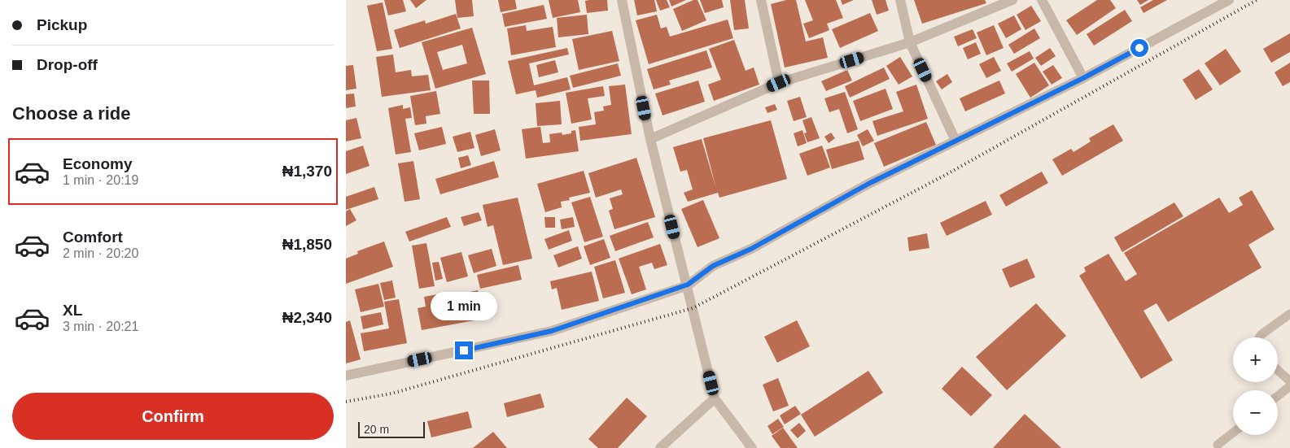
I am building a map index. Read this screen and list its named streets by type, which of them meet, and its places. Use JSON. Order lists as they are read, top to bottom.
{
  "scale_bar": "20 m",
  "page": {
    "banner": ["Pickup", "Drop-off"],
    "heading": "Choose a ride",
    "list": [
      {
        "name": "Economy",
        "note": "1 min · 20:19",
        "value": "₦1,370"
      },
      {
        "name": "Comfort",
        "note": "2 min · 20:20",
        "value": "₦1,850"
      },
      {
        "name": "XL",
        "note": "3 min · 20:21",
        "value": "₦2,340"
      }
    ],
    "bubble": "1 min",
    "map_buttons": ["+", "−"],
    "buttons": "Confirm",
    "scale": "20 m"
  }
}
